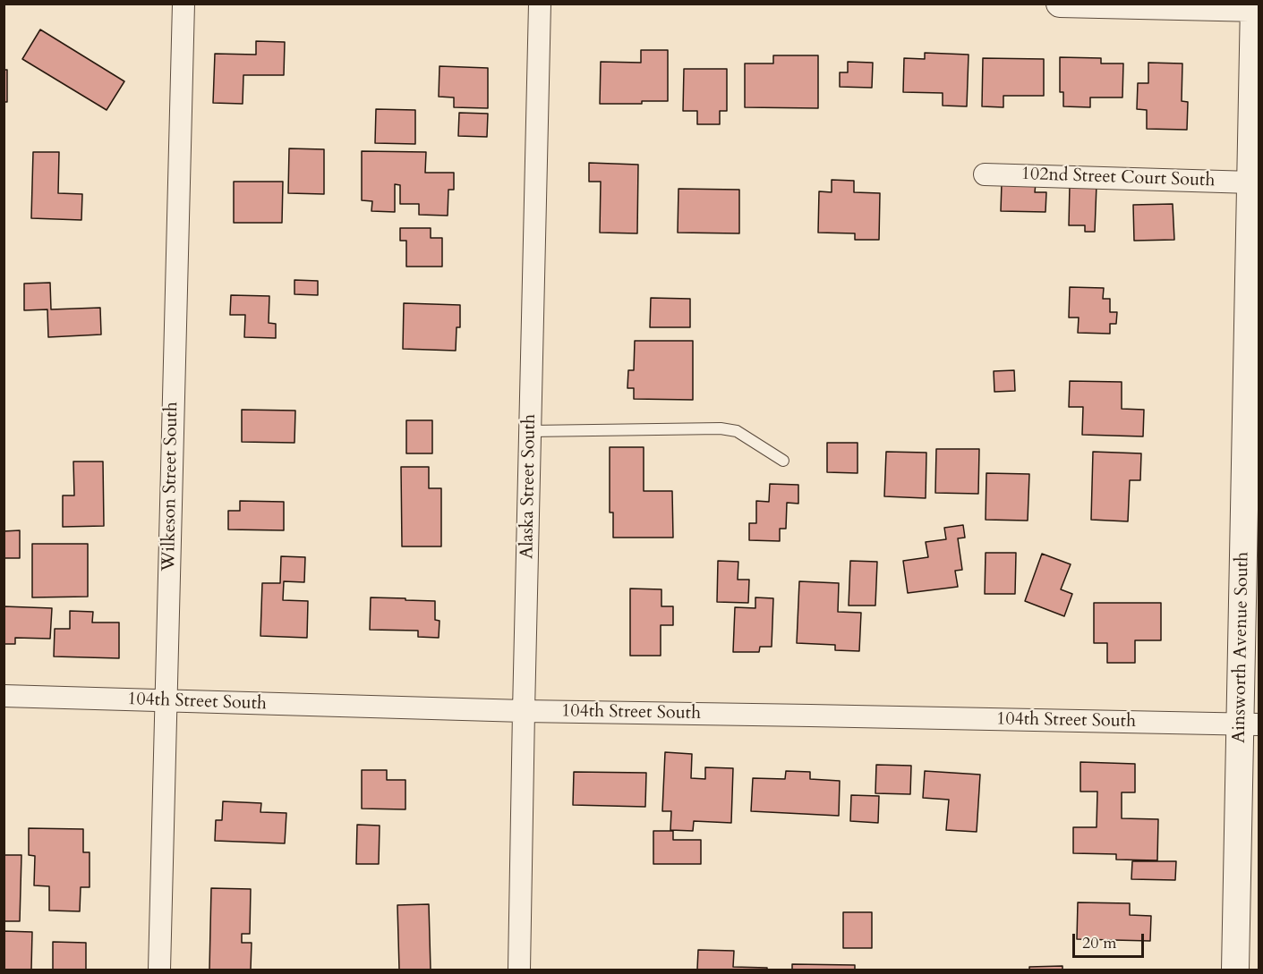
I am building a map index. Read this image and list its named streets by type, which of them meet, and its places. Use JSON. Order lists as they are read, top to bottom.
{
  "streets": {
    "street": [
      "102nd Street Court South",
      "Wilkeson Street South",
      "Alaska Street South",
      "Ainsworth Avenue South",
      "104th Street South"
    ]
  },
  "crossings": [
    ["102nd Street Court South", "Ainsworth Avenue South"],
    ["Wilkeson Street South", "104th Street South"],
    ["Alaska Street South", "104th Street South"],
    ["Ainsworth Avenue South", "104th Street South"]
  ],
  "scale_bar": "20 m"
}
